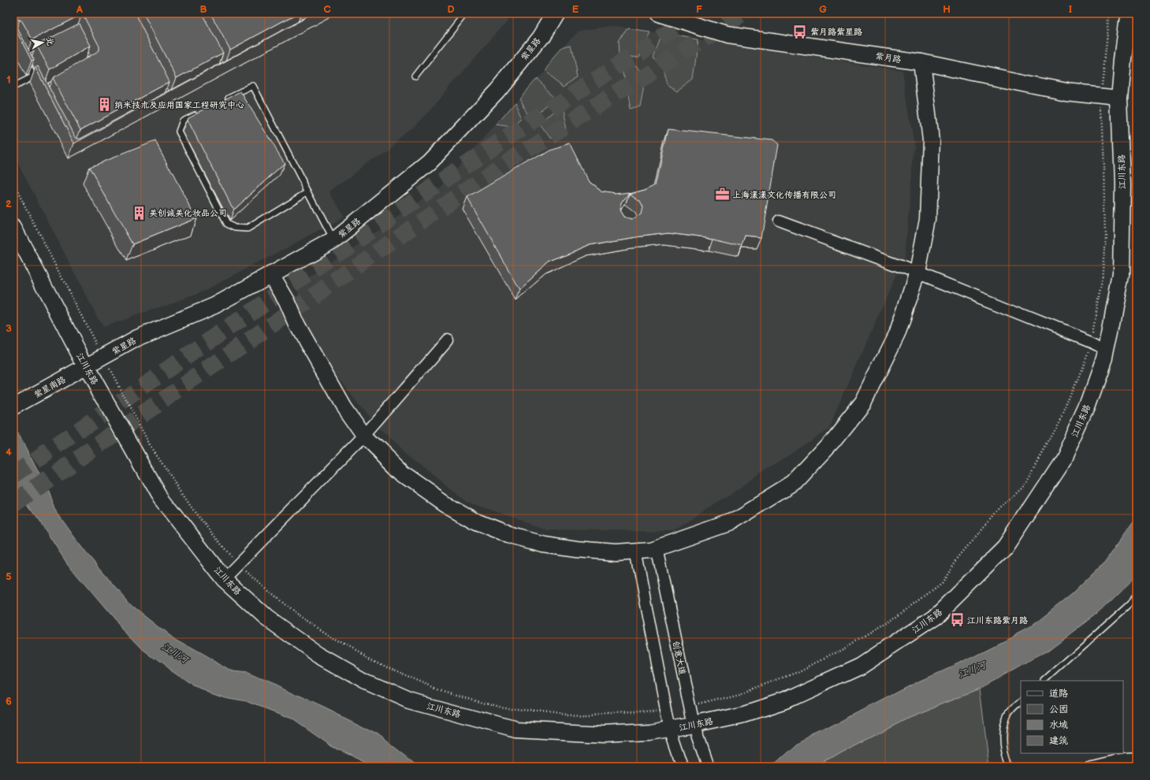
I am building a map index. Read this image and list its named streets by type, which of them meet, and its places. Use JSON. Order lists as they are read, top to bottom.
{
  "streets": {
    "street": [
      "紫星路",
      "紫月路",
      "江川东路",
      "紫星南路",
      "创意大道"
    ]
  },
  "crossings": [
    ["紫星路", "江川东路"],
    ["紫星路", "紫星南路"],
    ["紫月路", "江川东路"],
    ["江川东路", "紫星南路"],
    ["江川东路", "创意大道"]
  ],
  "water": ["江川河"],
  "places": {
    "bus stop": ["紫月路紫星路", "江川东路紫月路"],
    "building": ["纳米技术及应用国家工程研究中心", "美创诚美化妆品公司"],
    "office": ["上海漾漾文化传播有限公司"]
  },
  "legend": [
    "道路",
    "公园",
    "水域",
    "建筑"
  ],
  "north": "right",
  "grid": {
    "columns": [
      "A",
      "B",
      "C",
      "D",
      "E",
      "F",
      "G",
      "H",
      "I"
    ],
    "rows": [
      "1",
      "2",
      "3",
      "4",
      "5",
      "6"
    ]
  }
}
